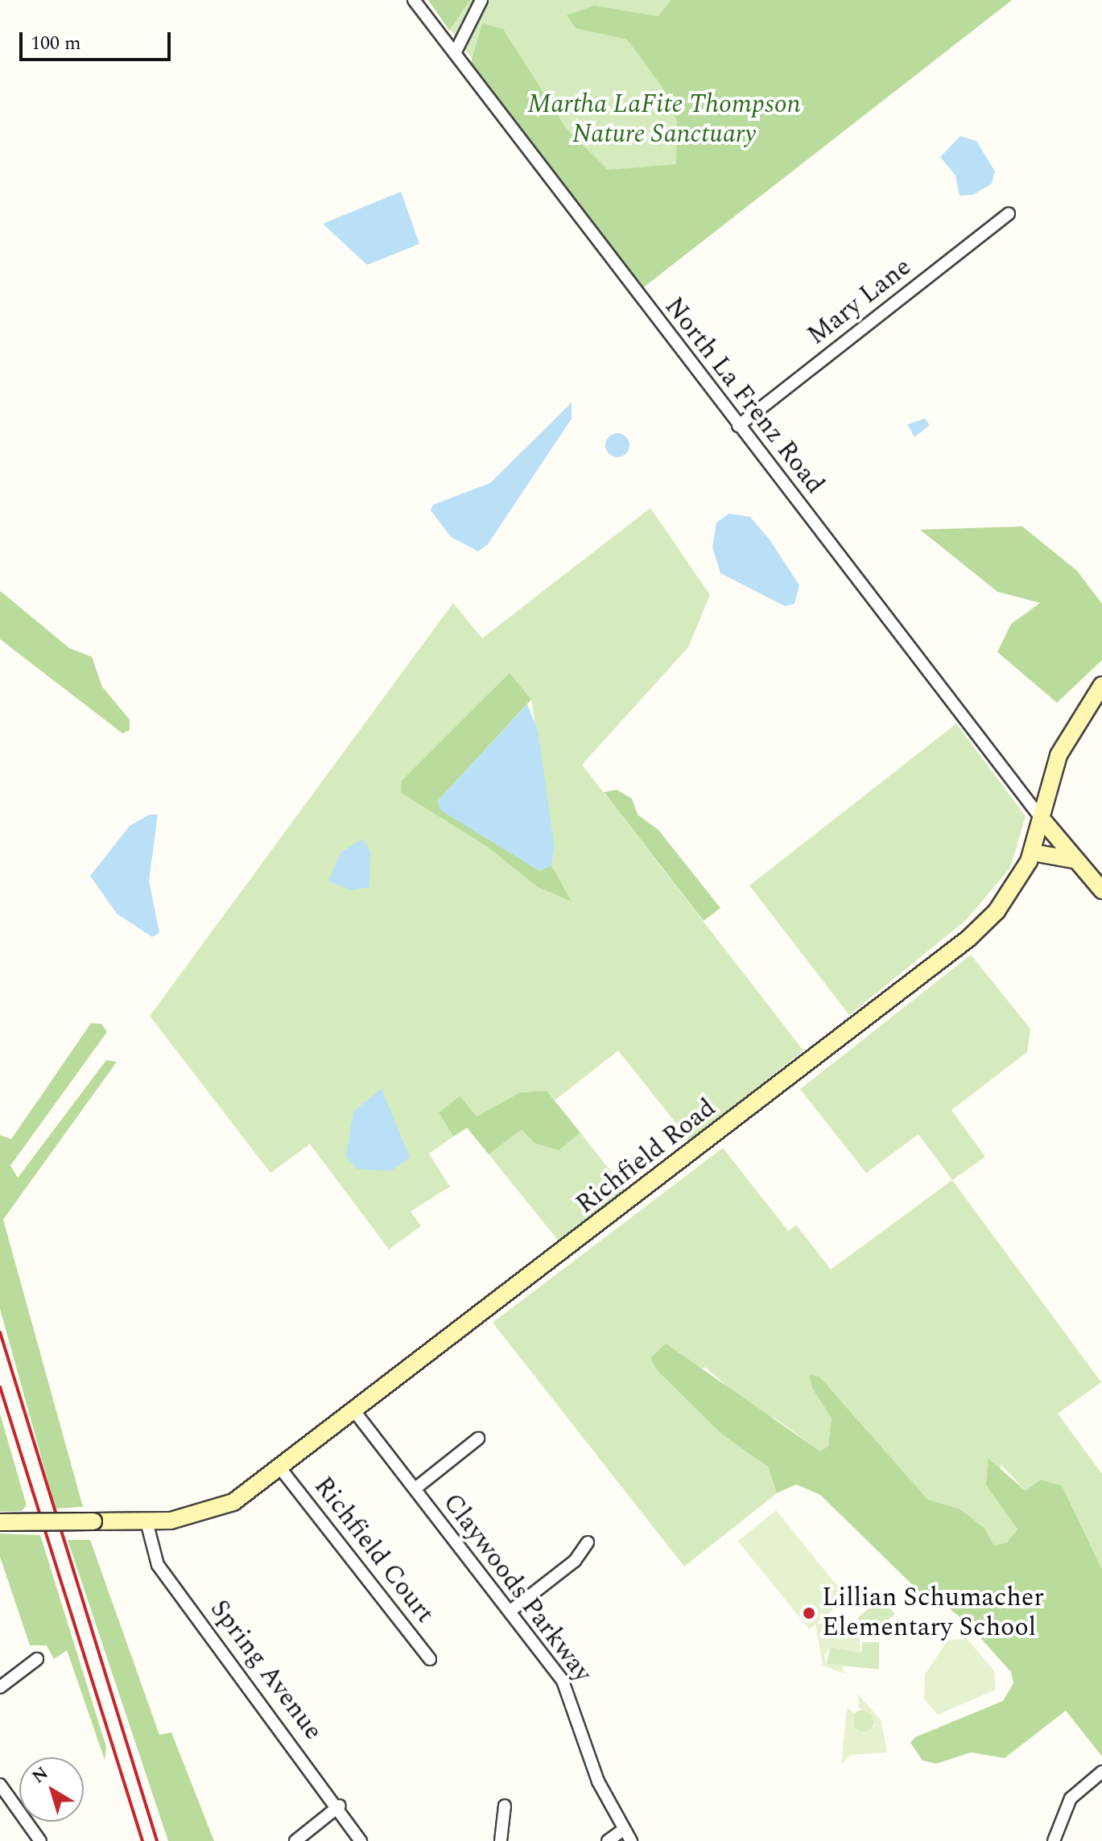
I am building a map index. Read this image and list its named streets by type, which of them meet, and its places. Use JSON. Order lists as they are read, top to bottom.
{
  "streets": {
    "street": [
      "Mary Lane",
      "North La Frenz Road",
      "Richfield Road",
      "Richfield Court",
      "Claywoods Parkway",
      "Spring Avenue"
    ]
  },
  "crossings": [
    ["Mary Lane", "North La Frenz Road"],
    ["North La Frenz Road", "Richfield Road"],
    ["Richfield Road", "Richfield Court"],
    ["Richfield Road", "Claywoods Parkway"],
    ["Richfield Road", "Spring Avenue"]
  ],
  "parks": ["Martha LaFite Thompson Nature Sanctuary"],
  "places": ["Lillian Schumacher Elementary School"],
  "scale_bar": "100 m",
  "north": "top left"
}
